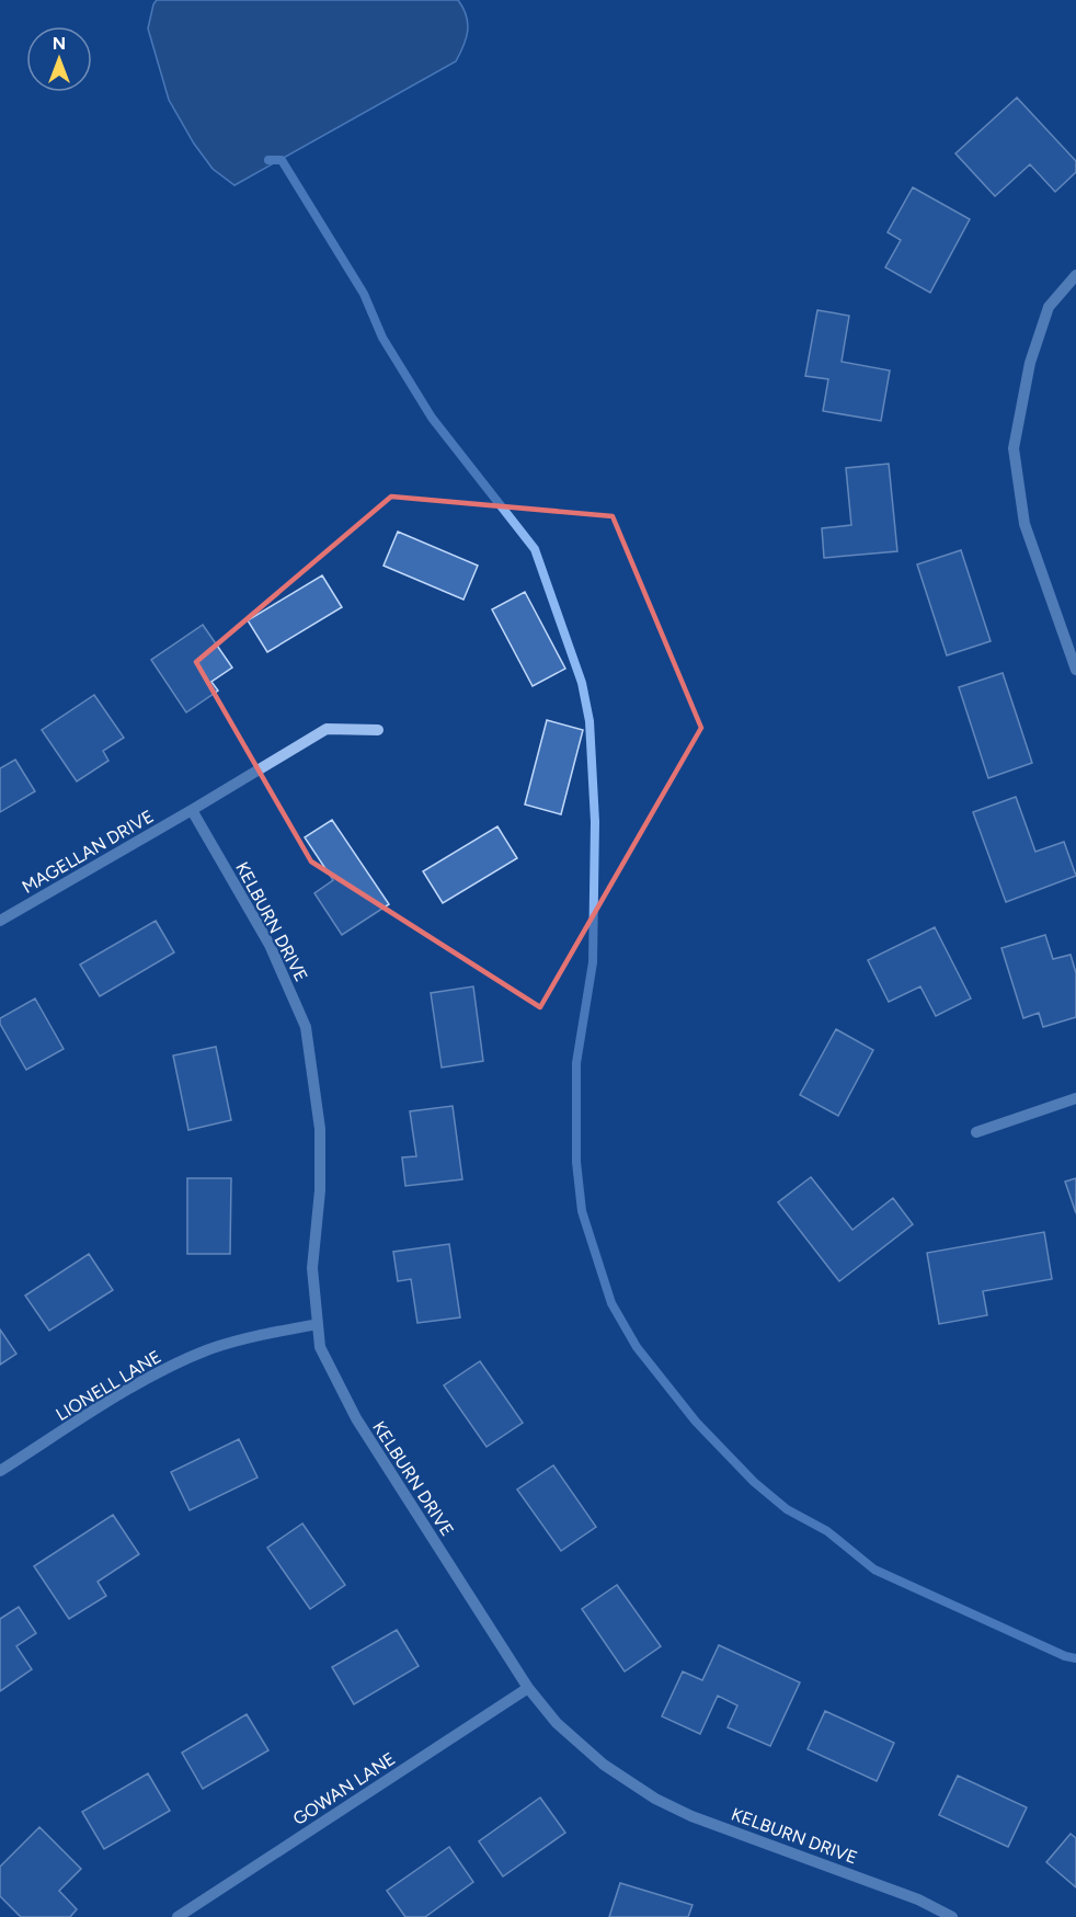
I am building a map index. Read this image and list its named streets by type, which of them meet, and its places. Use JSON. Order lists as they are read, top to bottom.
{
  "streets": {
    "street": [
      "MAGELLAN DRIVE",
      "KELBURN DRIVE",
      "LIONELL LANE",
      "GOWAN LANE"
    ]
  },
  "crossings": [
    ["MAGELLAN DRIVE", "KELBURN DRIVE"],
    ["KELBURN DRIVE", "LIONELL LANE"],
    ["KELBURN DRIVE", "GOWAN LANE"]
  ],
  "north": "top"
}
